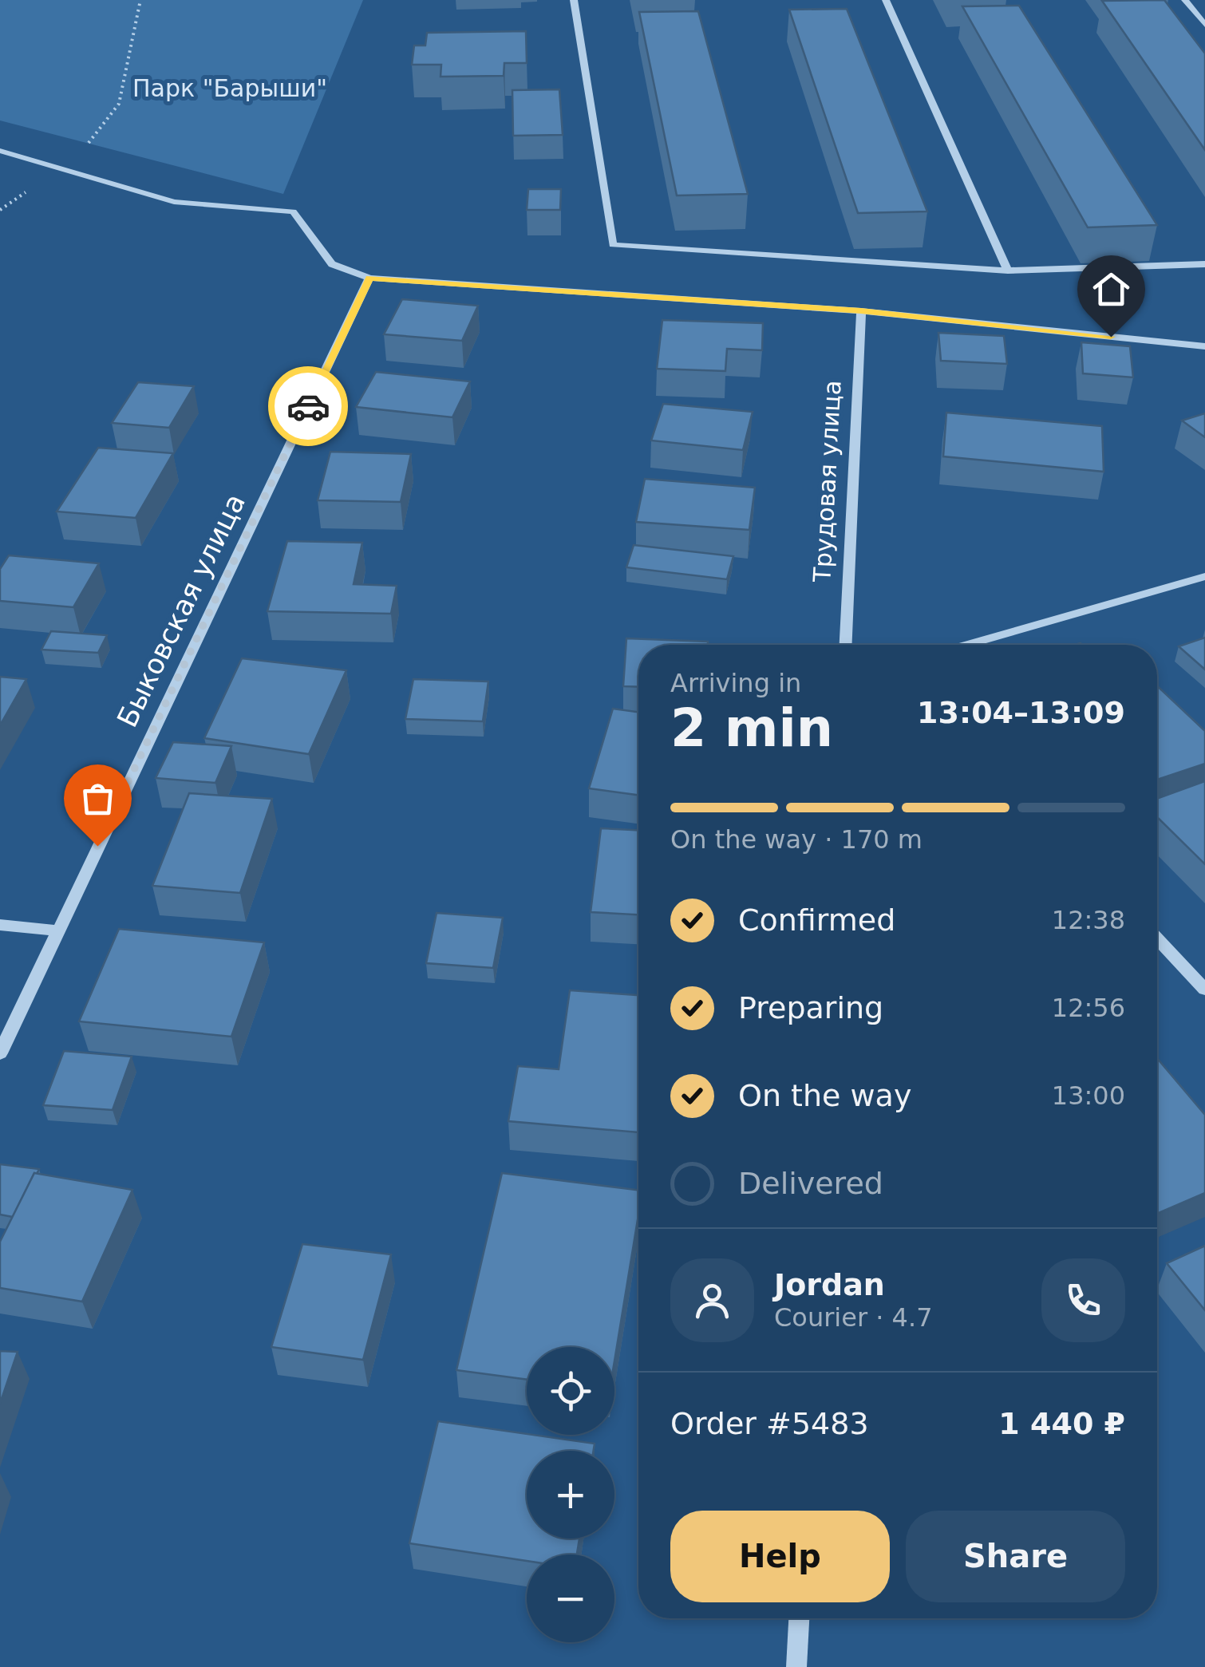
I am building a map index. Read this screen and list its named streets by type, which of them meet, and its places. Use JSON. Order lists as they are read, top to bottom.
{
  "streets": {
    "street": ["Трудовая улица", "Быковская улица"]
  },
  "parks": ["Парк \"Барыши\""],
  "page": {
    "heading": ["2 min", "Arriving in", "13:04–13:09"],
    "panel": [
      "Jordan",
      "Courier · 4.7",
      "Order #5483",
      "1 440 ₽"
    ],
    "bar": "On the way · 170 m",
    "list": [
      ["Confirmed", "12:38"],
      ["Preparing", "12:56"],
      ["On the way", "13:00"],
      "Delivered"
    ],
    "map_buttons": ["+", "−"],
    "buttons": ["Help", "Share"]
  }
}
